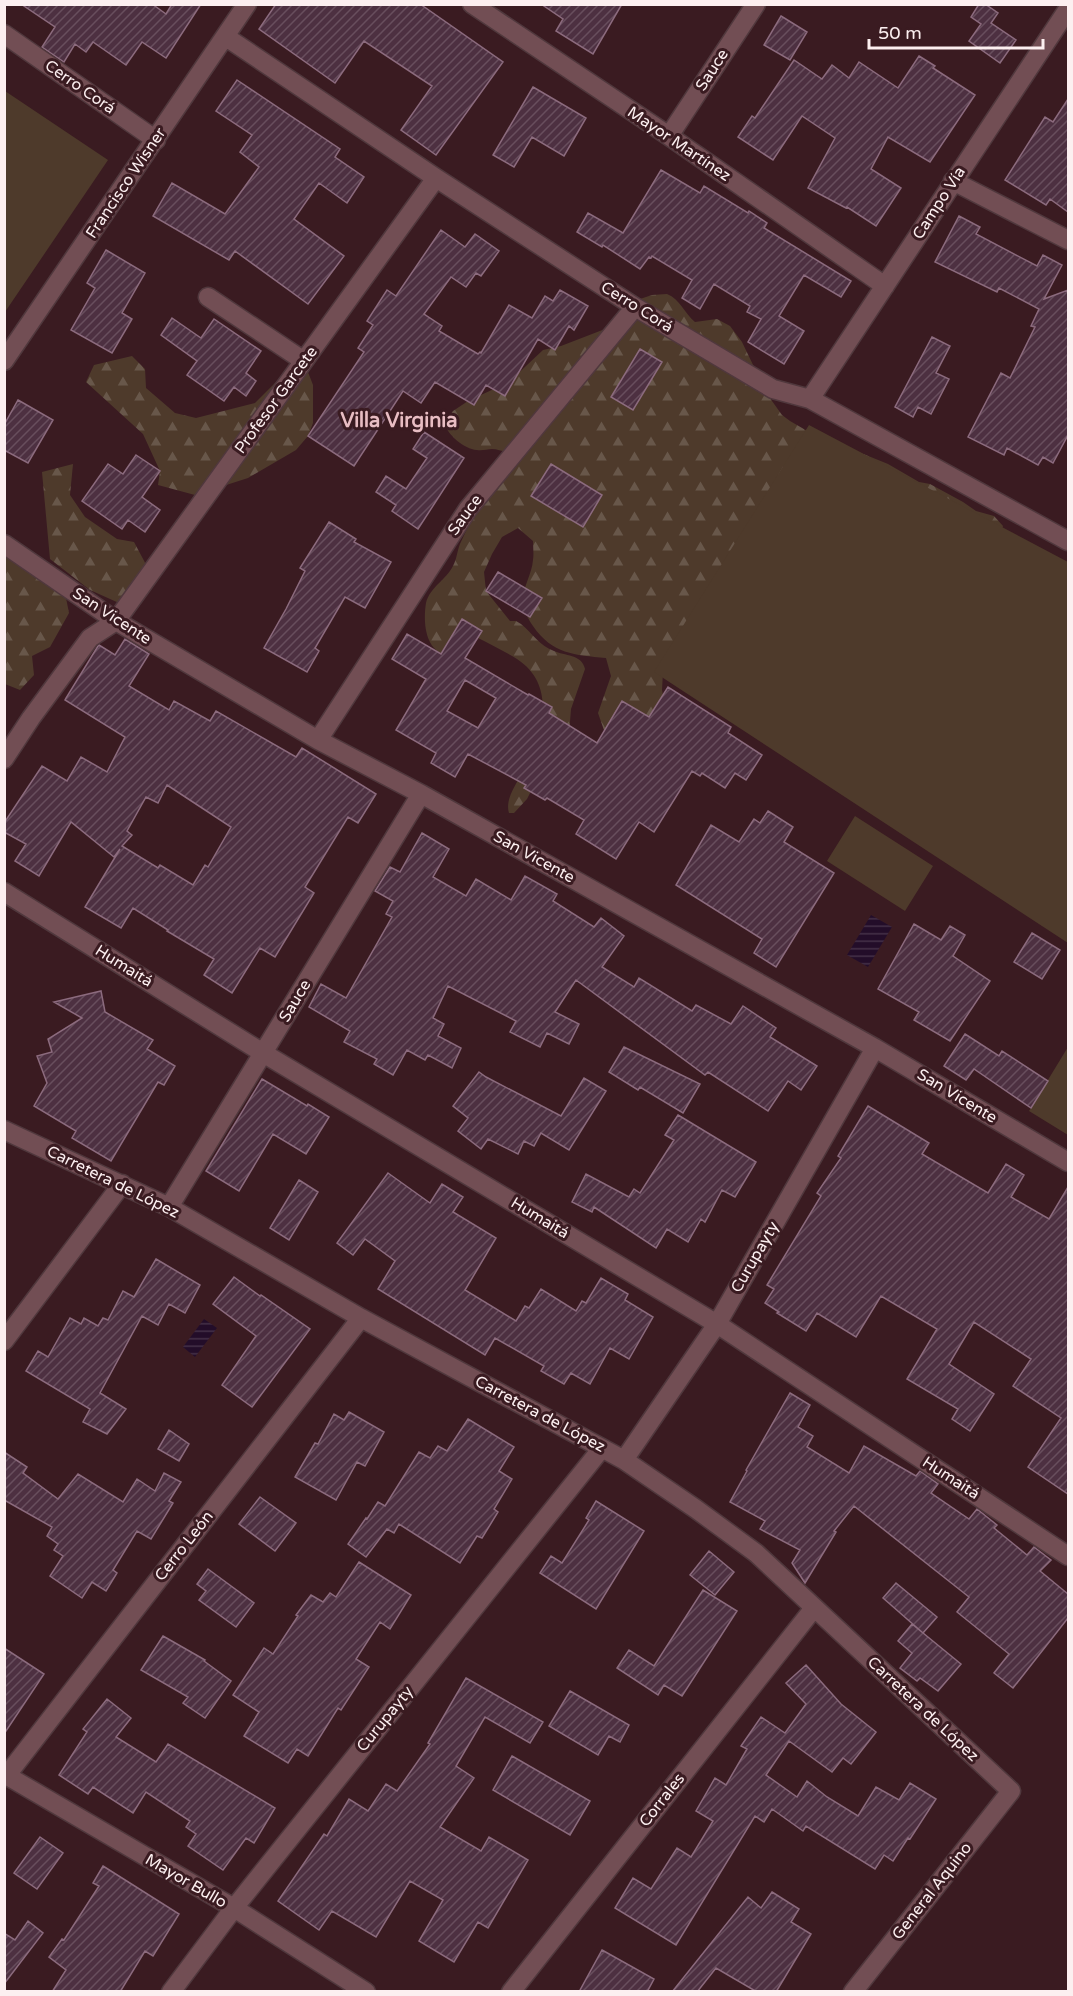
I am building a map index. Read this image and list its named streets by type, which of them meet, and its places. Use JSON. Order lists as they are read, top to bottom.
{
  "streets": {
    "street": [
      "Sauce",
      "Cerro Corá",
      "Mayor Martínez",
      "Francisco Wisner",
      "Campo Vía",
      "Profesor Garcete",
      "San Vicente",
      "Humaitá",
      "Carretera de López",
      "Curupayty",
      "Cerro León",
      "Corrales",
      "Mayor Bullo",
      "General Aquino"
    ]
  },
  "crossings": [
    ["Sauce", "Cerro Corá"],
    ["Sauce", "Mayor Martínez"],
    ["Sauce", "San Vicente"],
    ["Sauce", "Humaitá"],
    ["Sauce", "Carretera de López"],
    ["Cerro Corá", "Francisco Wisner"],
    ["Cerro Corá", "Campo Vía"],
    ["Cerro Corá", "Profesor Garcete"],
    ["Mayor Martínez", "Campo Vía"],
    ["Profesor Garcete", "San Vicente"],
    ["San Vicente", "Curupayty"],
    ["Humaitá", "Curupayty"],
    ["Carretera de López", "Curupayty"],
    ["Carretera de López", "Cerro León"],
    ["Carretera de López", "Corrales"],
    ["Carretera de López", "General Aquino"],
    ["Curupayty", "Mayor Bullo"],
    ["Cerro León", "Mayor Bullo"]
  ],
  "districts": ["Villa Virginia"],
  "scale_bar": "50 m"
}
